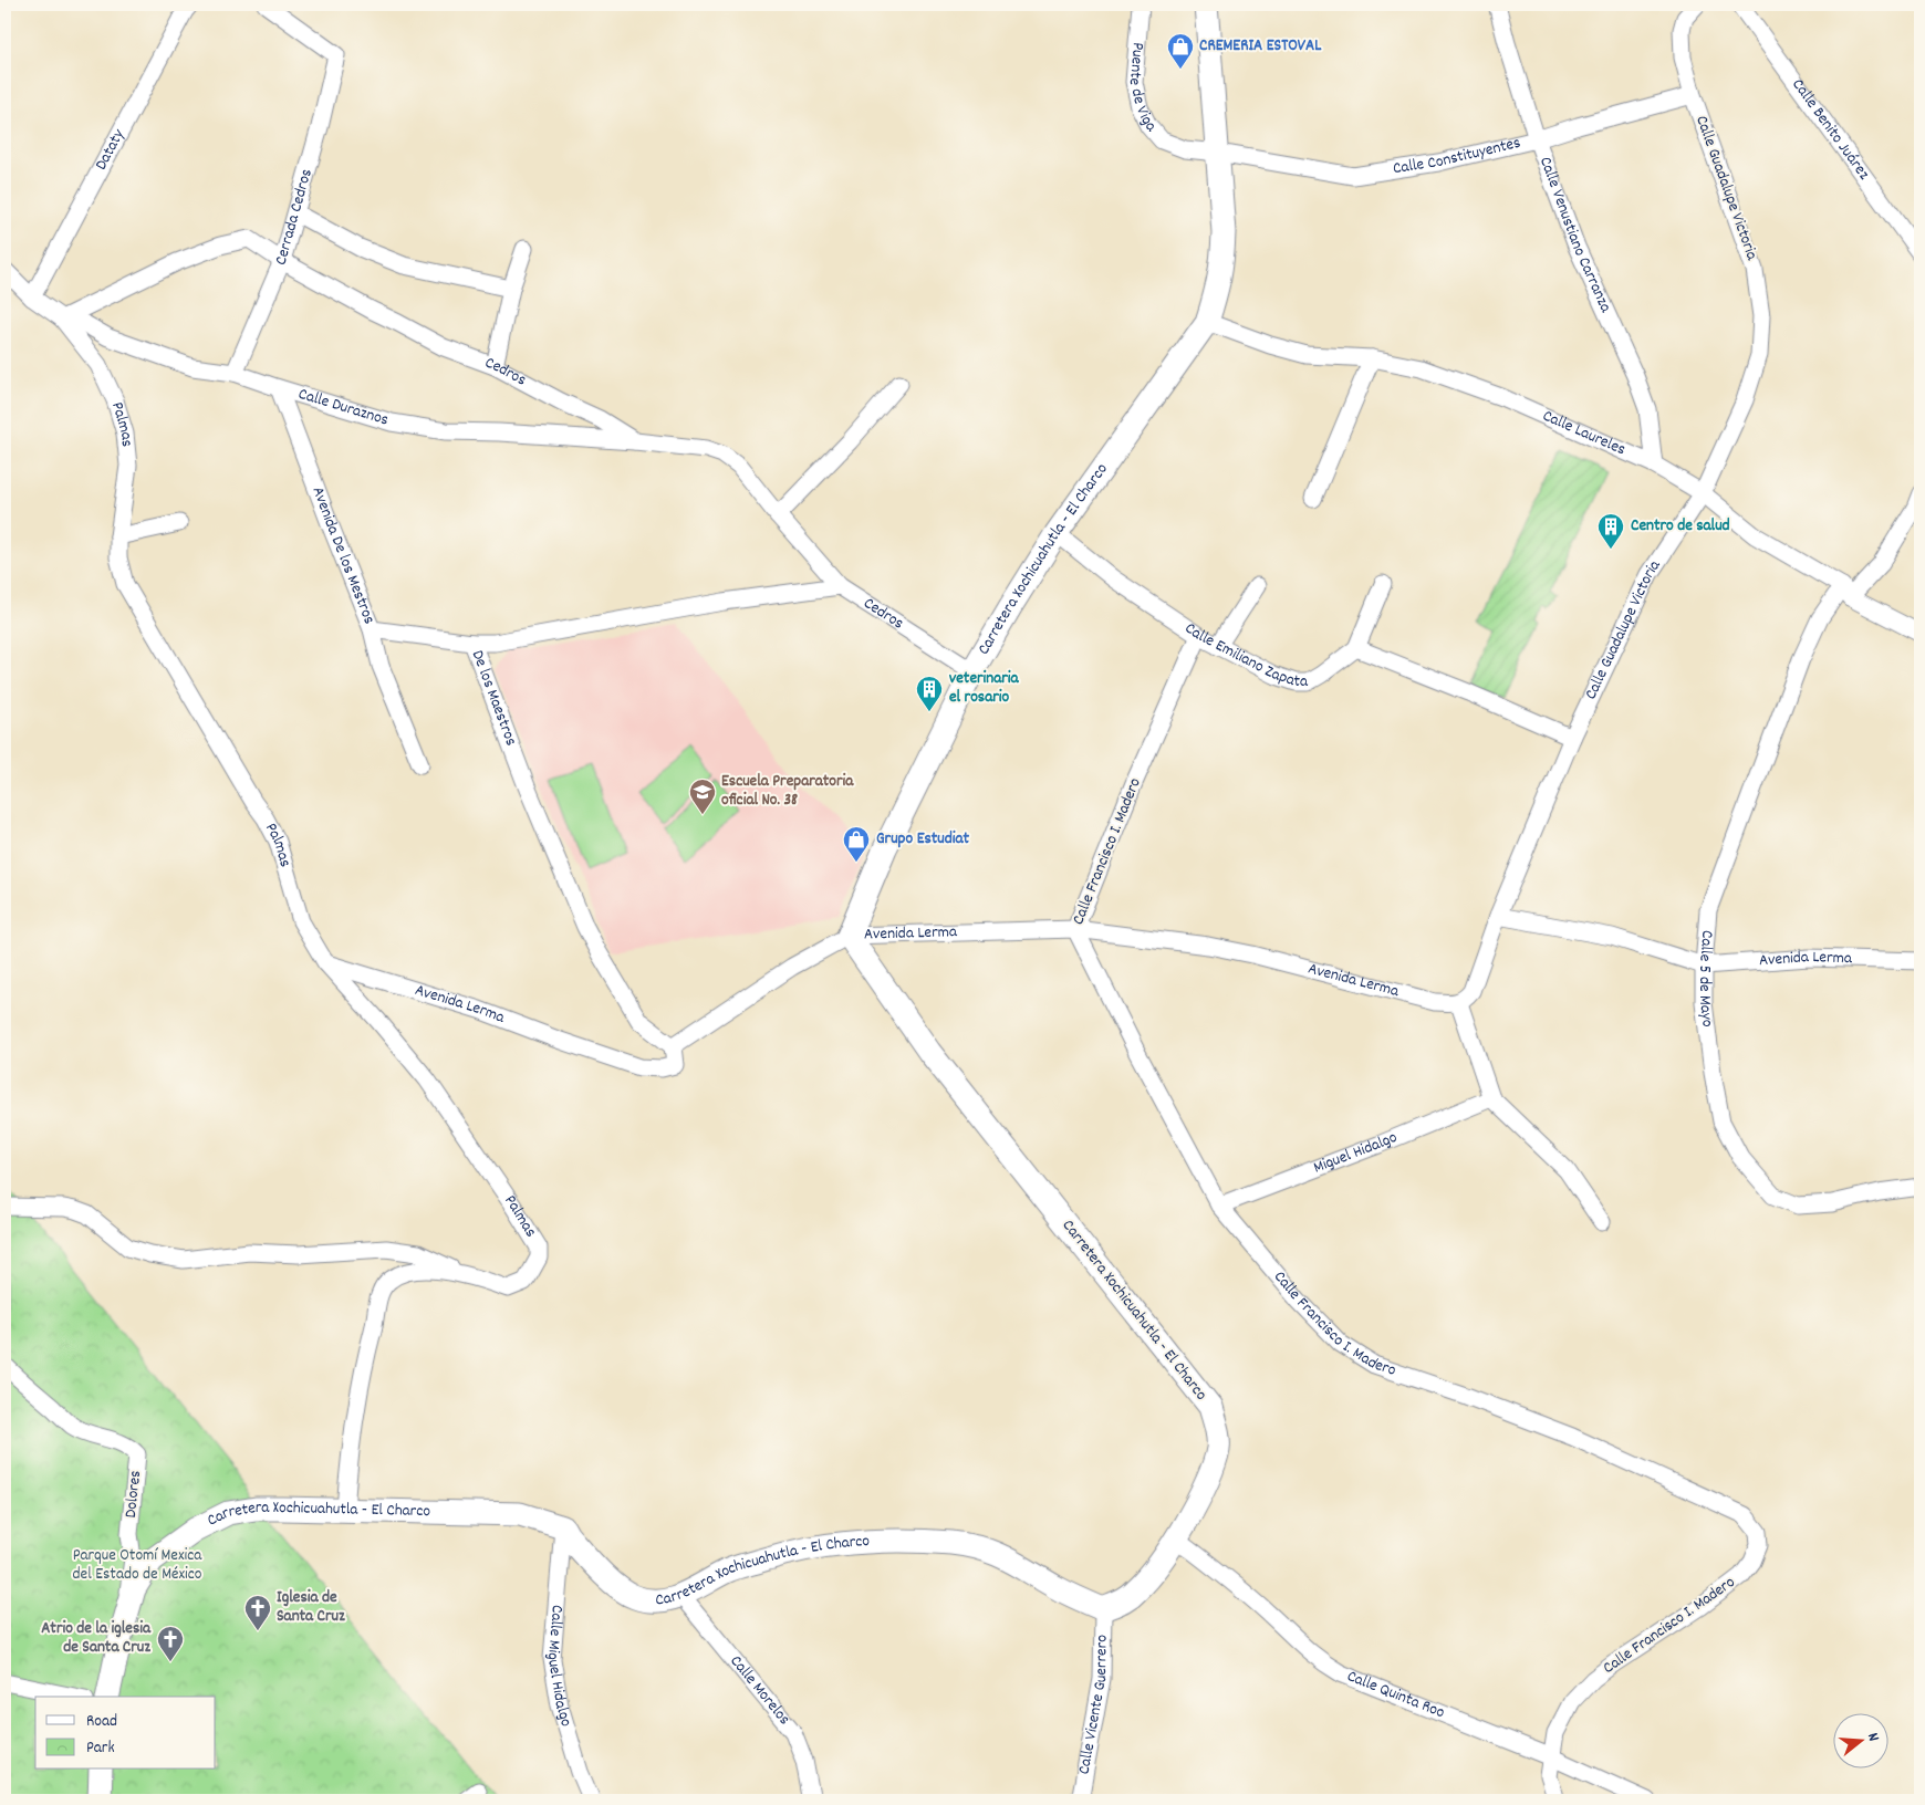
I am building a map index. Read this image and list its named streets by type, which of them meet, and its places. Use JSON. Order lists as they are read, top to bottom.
{
  "streets": {
    "main road": ["Carretera Xochicuahutla - El Charco"],
    "street": [
      "Puente de Viga",
      "Calle Benito Juárez",
      "Dataty",
      "Calle Constituyentes",
      "Calle Guadalupe Victoria",
      "Cerrada Cedros",
      "Calle Venustiano Carranza",
      "Cedros",
      "Calle Duraznos",
      "Palmas",
      "Calle Laureles",
      "Avenida De los Mestros",
      "Calle Emiliano Zapata",
      "De los Maestros",
      "Calle Francisco I. Madero",
      "Avenida Lerma",
      "Calle 5 de Mayo",
      "Miguel Hidalgo",
      "Dolores",
      "Calle Miguel Hidalgo",
      "Calle Morelos",
      "Calle Quinta Roo",
      "Calle Vicente Guerrero"
    ]
  },
  "crossings": [
    ["Puente de Viga", "Calle Constituyentes"],
    ["Puente de Viga", "Carretera Xochicuahutla - El Charco"],
    ["Calle Constituyentes", "Calle Guadalupe Victoria"],
    ["Calle Constituyentes", "Calle Venustiano Carranza"],
    ["Calle Constituyentes", "Carretera Xochicuahutla - El Charco"],
    ["Calle Guadalupe Victoria", "Calle Laureles"],
    ["Calle Guadalupe Victoria", "Avenida Lerma"],
    ["Cerrada Cedros", "Cedros"],
    ["Cerrada Cedros", "Calle Duraznos"],
    ["Calle Venustiano Carranza", "Calle Laureles"],
    ["Cedros", "Calle Duraznos"],
    ["Cedros", "Palmas"],
    ["Cedros", "Carretera Xochicuahutla - El Charco"],
    ["Cedros", "De los Maestros"],
    ["Calle Duraznos", "Palmas"],
    ["Calle Duraznos", "Avenida De los Mestros"],
    ["Palmas", "Carretera Xochicuahutla - El Charco"],
    ["Palmas", "Avenida Lerma"],
    ["Calle Laureles", "Carretera Xochicuahutla - El Charco"],
    ["Calle Laureles", "Calle 5 de Mayo"],
    ["Avenida De los Mestros", "De los Maestros"],
    ["Carretera Xochicuahutla - El Charco", "Calle Emiliano Zapata"],
    ["Carretera Xochicuahutla - El Charco", "Avenida Lerma"],
    ["Carretera Xochicuahutla - El Charco", "Dolores"],
    ["Carretera Xochicuahutla - El Charco", "Calle Miguel Hidalgo"],
    ["Carretera Xochicuahutla - El Charco", "Calle Morelos"],
    ["Carretera Xochicuahutla - El Charco", "Calle Quinta Roo"],
    ["Carretera Xochicuahutla - El Charco", "Calle Vicente Guerrero"],
    ["Calle Emiliano Zapata", "Calle Francisco I. Madero"],
    ["De los Maestros", "Avenida Lerma"],
    ["Calle Francisco I. Madero", "Avenida Lerma"],
    ["Calle Francisco I. Madero", "Miguel Hidalgo"],
    ["Calle Francisco I. Madero", "Calle Quinta Roo"],
    ["Avenida Lerma", "Calle 5 de Mayo"]
  ],
  "parks": ["Parque Otomí Mexica del Estado de México"],
  "places": {
    "shop": ["CREMERIA ESTOVAL", "Grupo Estudiat"],
    "building": ["Centro de salud", "veterinaria el rosario"],
    "school or university": ["Escuela Preparatoria oficial No. 38"],
    "church": ["Iglesia de Santa Cruz", "Atrio de la iglesia de Santa Cruz"]
  },
  "legend": ["Road", "Park"],
  "north": "right"
}
